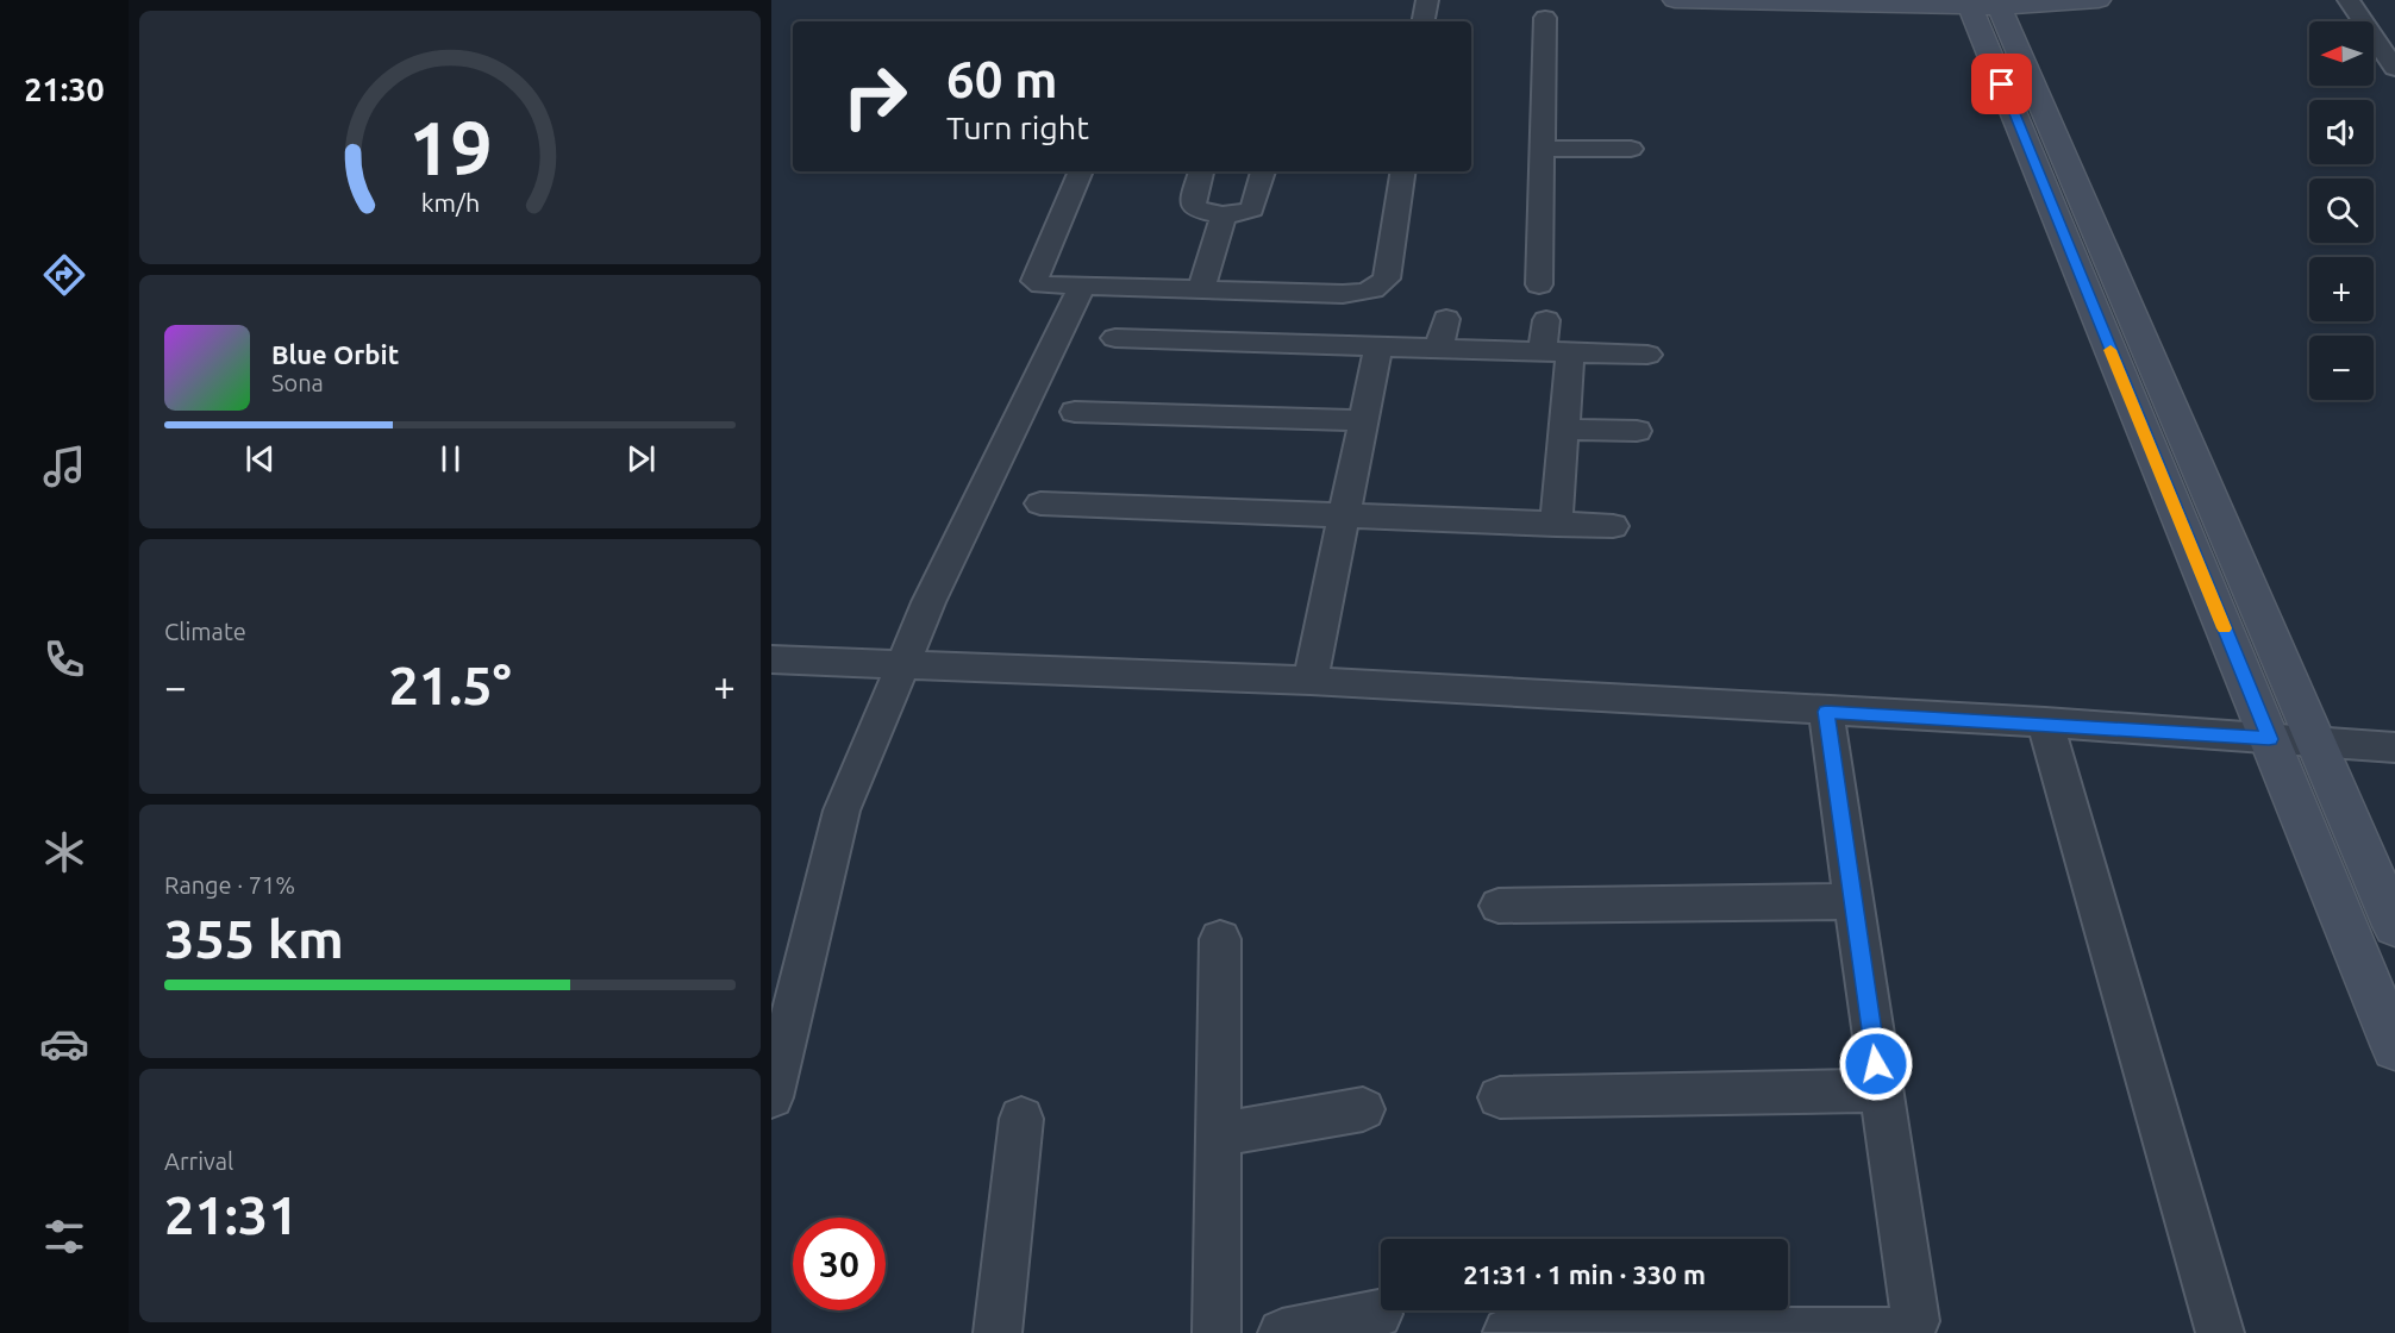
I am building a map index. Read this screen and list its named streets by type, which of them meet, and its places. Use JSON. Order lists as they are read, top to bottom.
{
  "north": "left",
  "page": {
    "tabs": "21:30",
    "map_buttons": ["+", "−"],
    "turn": ["60 m", "Turn right"],
    "song": ["Blue Orbit", "Sona"],
    "tile": [
      "Climate",
      ["Range · 71%", "355 km"],
      ["Arrival", "21:31"]
    ],
    "heat": ["−", "21.5°", "+"],
    "limit": "30",
    "trip": "21:31 · 1 min · 330 m",
    "gauge": ["19", "km/h"]
  }
}
